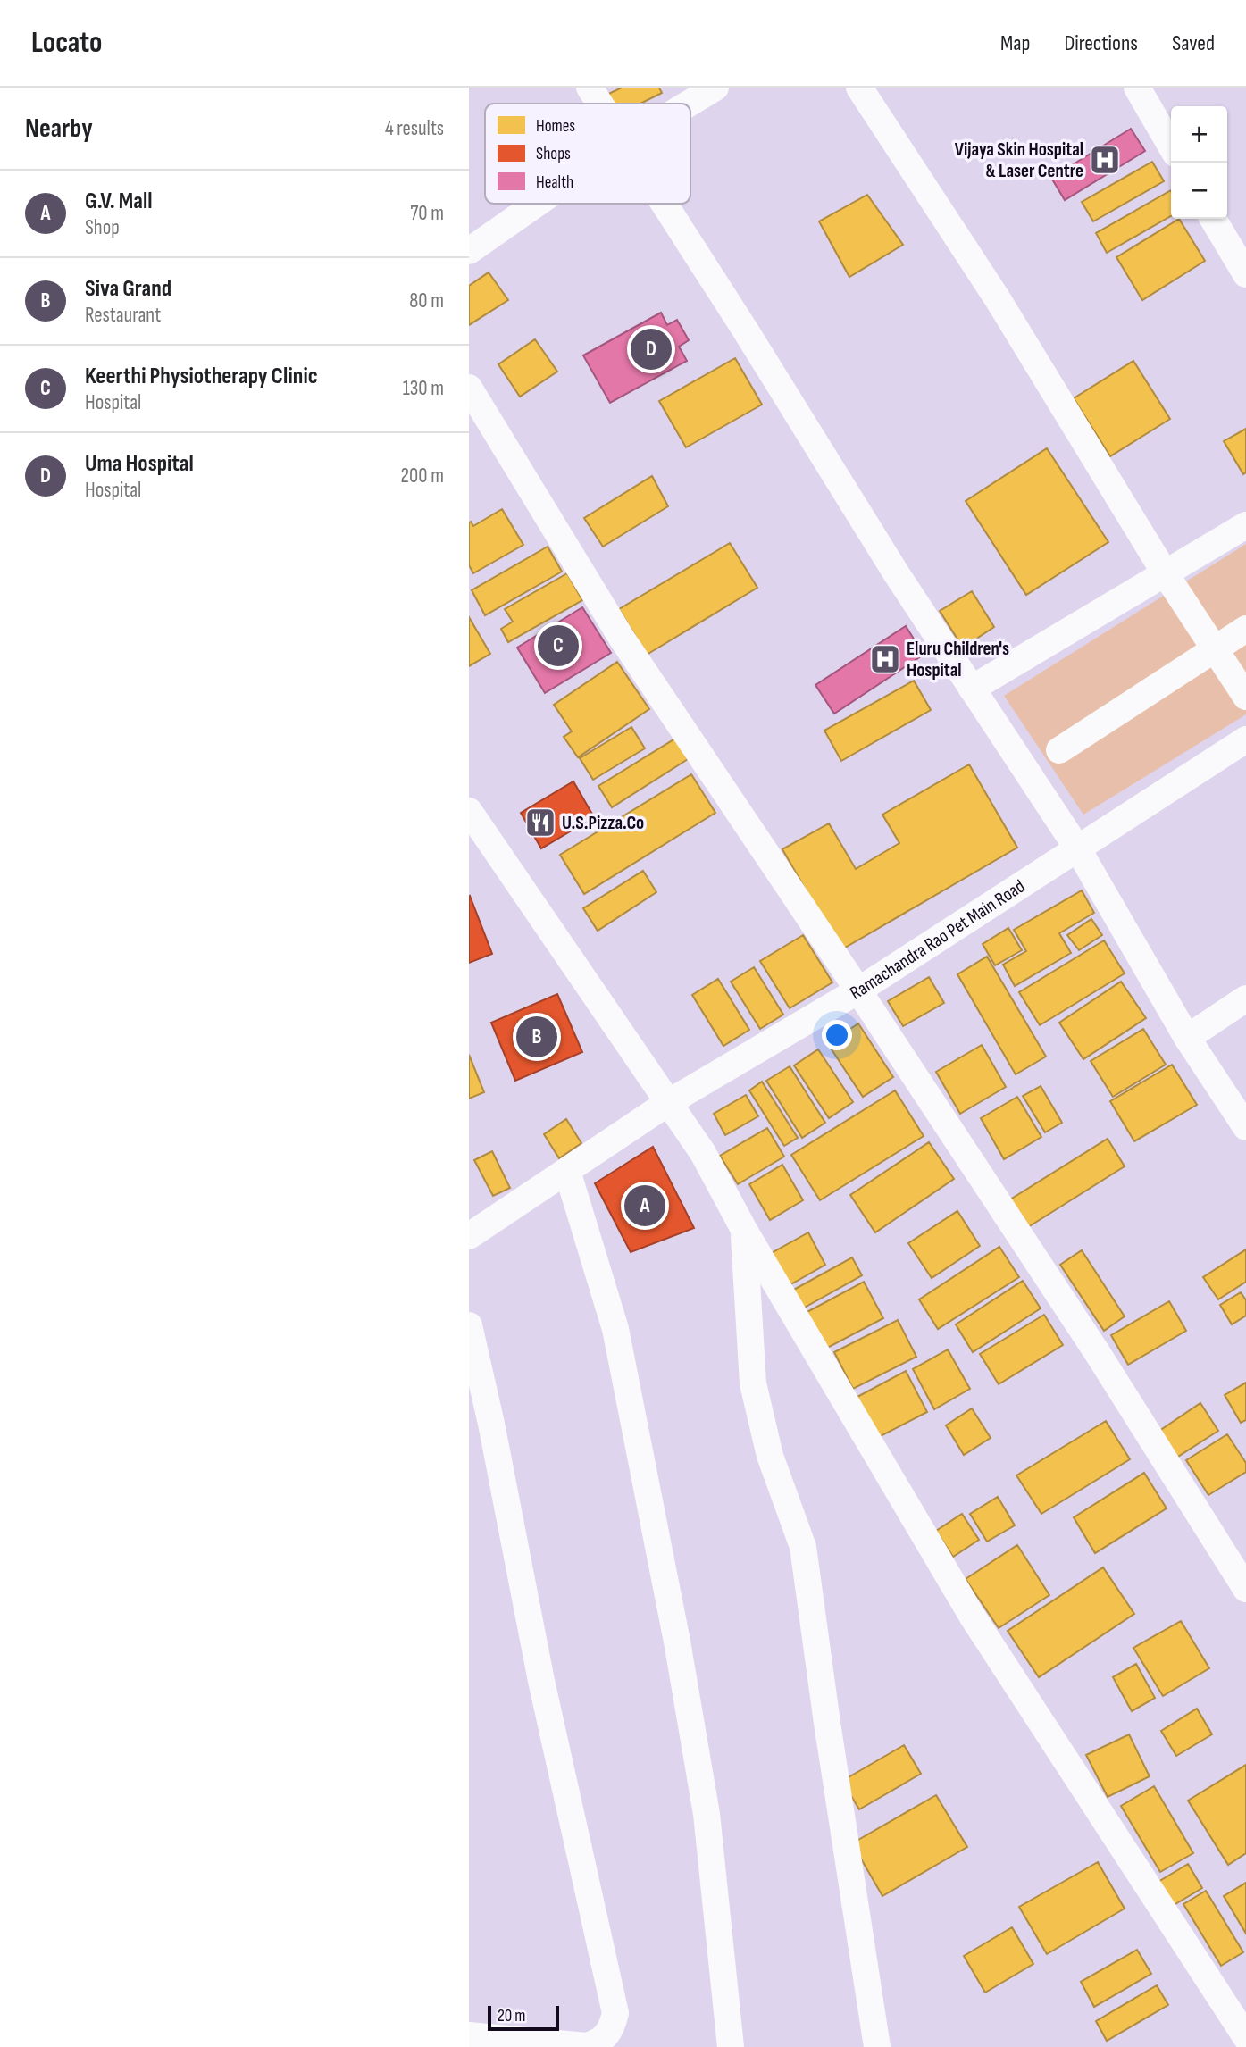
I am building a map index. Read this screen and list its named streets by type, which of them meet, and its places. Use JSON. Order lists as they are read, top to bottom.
{
  "streets": {
    "street": ["Ramachandra Rao Pet Main Road"]
  },
  "places": {
    "hospital": ["Vijaya Skin Hospital & Laser Centre", "Eluru Children's Hospital"],
    "restaurant": ["U.S.Pizza.Co"]
  },
  "legend": ["Homes", "Shops", "Health"],
  "scale_bar": "20 m",
  "page": {
    "header": "Locato",
    "nav": ["Map", "Directions", "Saved"],
    "heading": ["Nearby", "4 results"],
    "map_buttons": ["+", "−"],
    "list": [
      {
        "mark": "A",
        "name": "G.V. Mall",
        "note": "Shop",
        "value": "70 m"
      },
      {
        "mark": "B",
        "name": "Siva Grand",
        "note": "Restaurant",
        "value": "80 m"
      },
      {
        "mark": "C",
        "name": "Keerthi Physiotherapy Clinic",
        "note": "Hospital",
        "value": "130 m"
      },
      {
        "mark": "D",
        "name": "Uma Hospital",
        "note": "Hospital",
        "value": "200 m"
      }
    ],
    "pins": [
      "D",
      "C",
      "B",
      "A"
    ],
    "scale": "20 m"
  }
}
